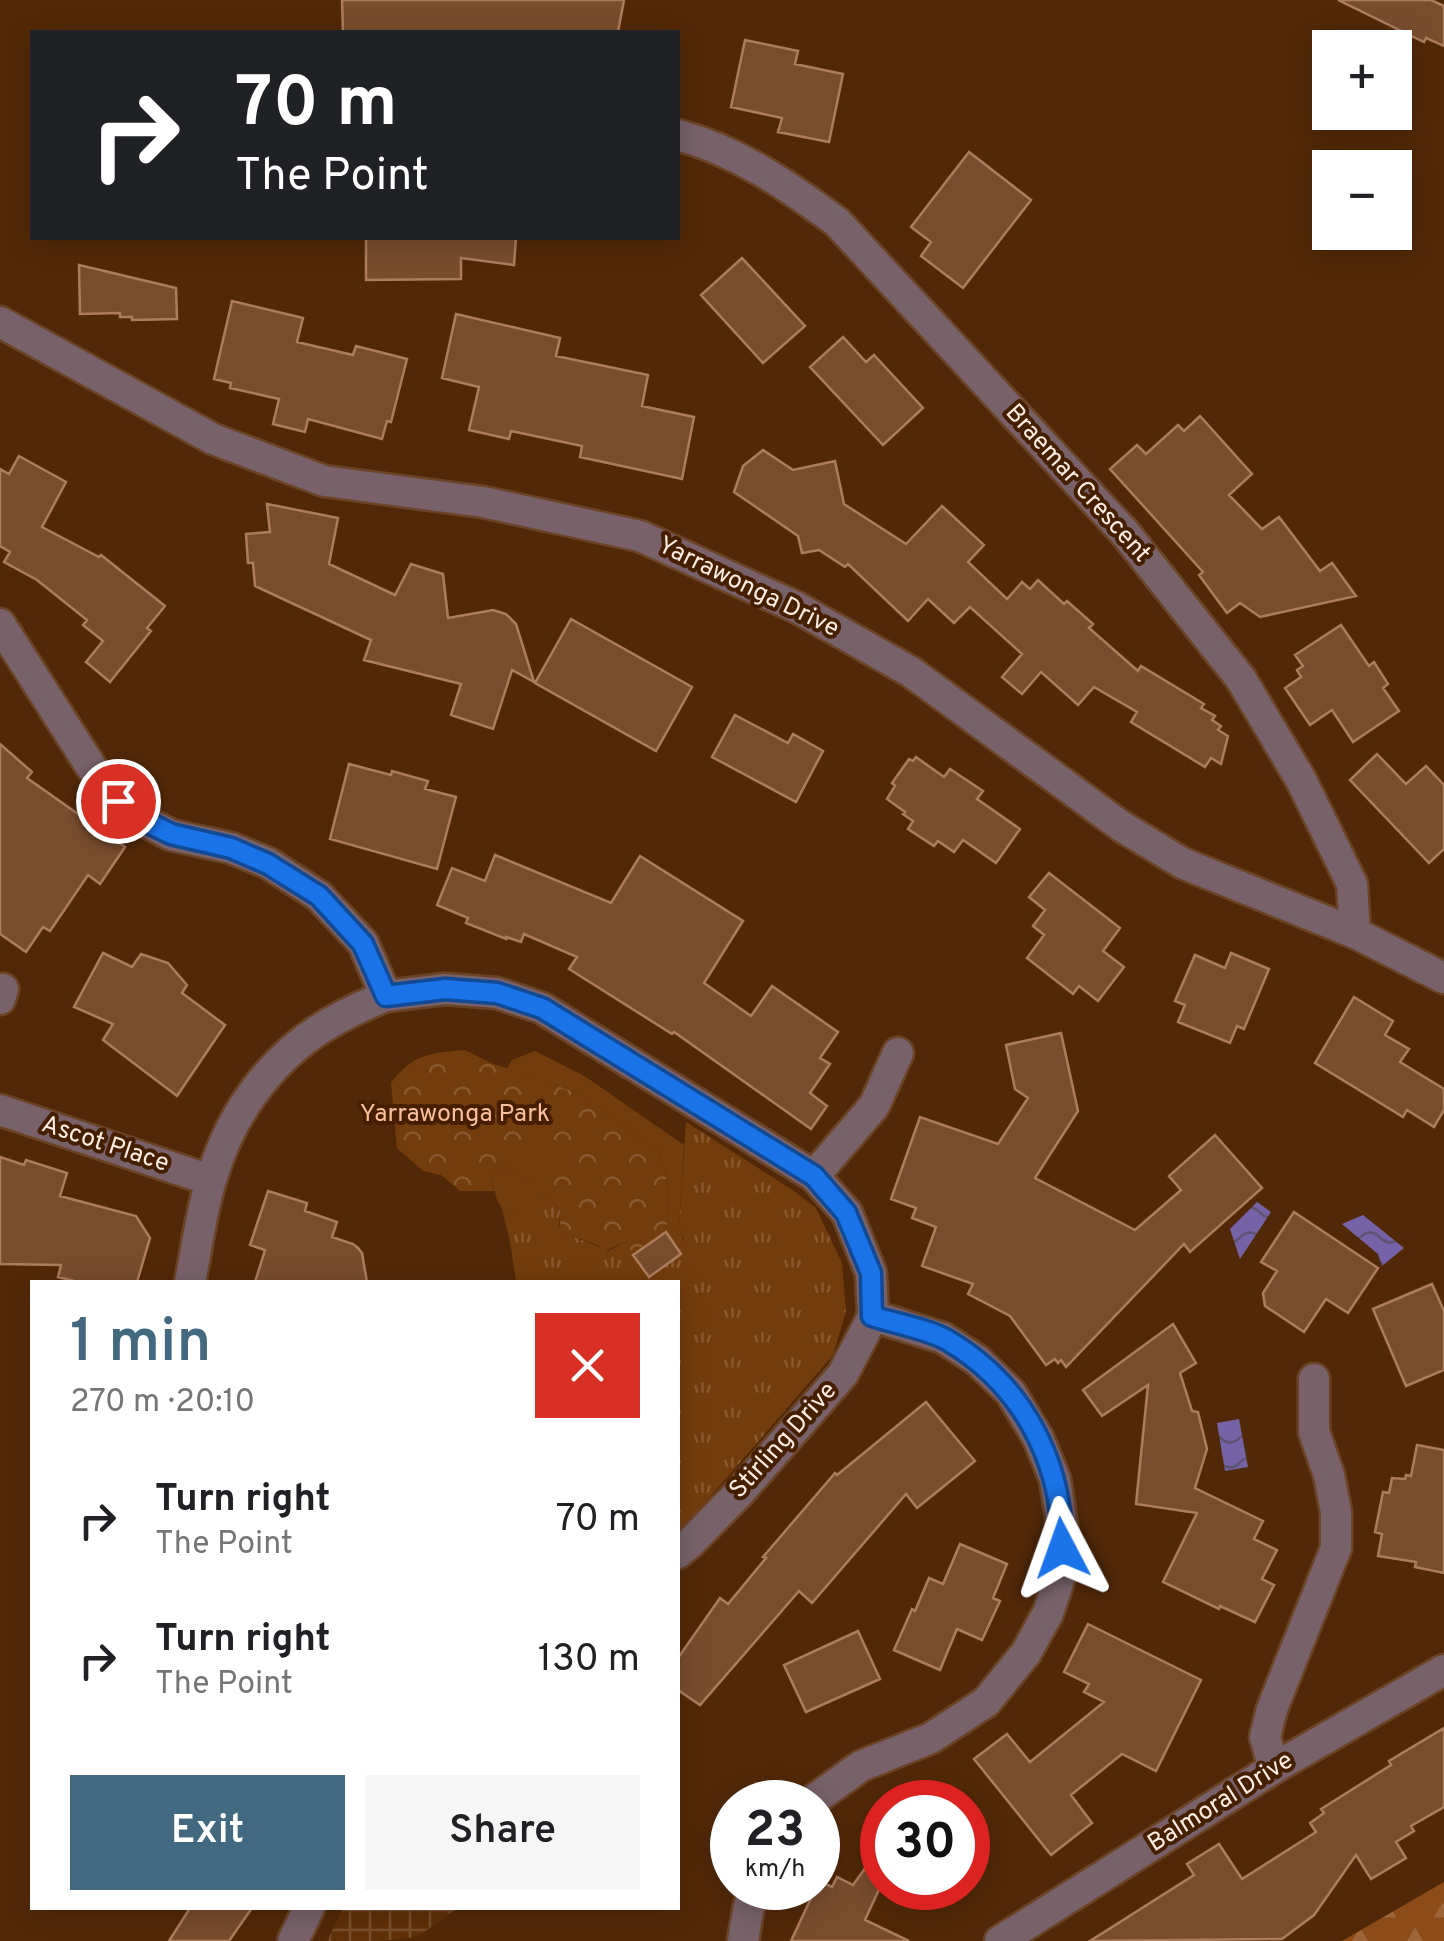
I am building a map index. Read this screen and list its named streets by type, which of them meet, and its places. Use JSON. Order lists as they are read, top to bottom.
{
  "streets": {
    "street": [
      "Braemar Crescent",
      "Yarrawonga Drive",
      "Ascot Place",
      "Stirling Drive",
      "Balmoral Drive"
    ]
  },
  "crossings": [
    ["Braemar Crescent", "Yarrawonga Drive"]
  ],
  "parks": ["Yarrawonga Park"],
  "page": {
    "map_buttons": ["+", "−"],
    "turn": ["70 m", "The Point"],
    "heading": ["1 min", "270 m · 20:10"],
    "list": [
      {
        "name": "Turn right",
        "note": "The Point",
        "value": "70 m"
      },
      {
        "name": "Turn right",
        "note": "The Point",
        "value": "130 m"
      }
    ],
    "buttons": ["Exit", "Share"],
    "speed": "23 km/h",
    "limit": "30"
  }
}
